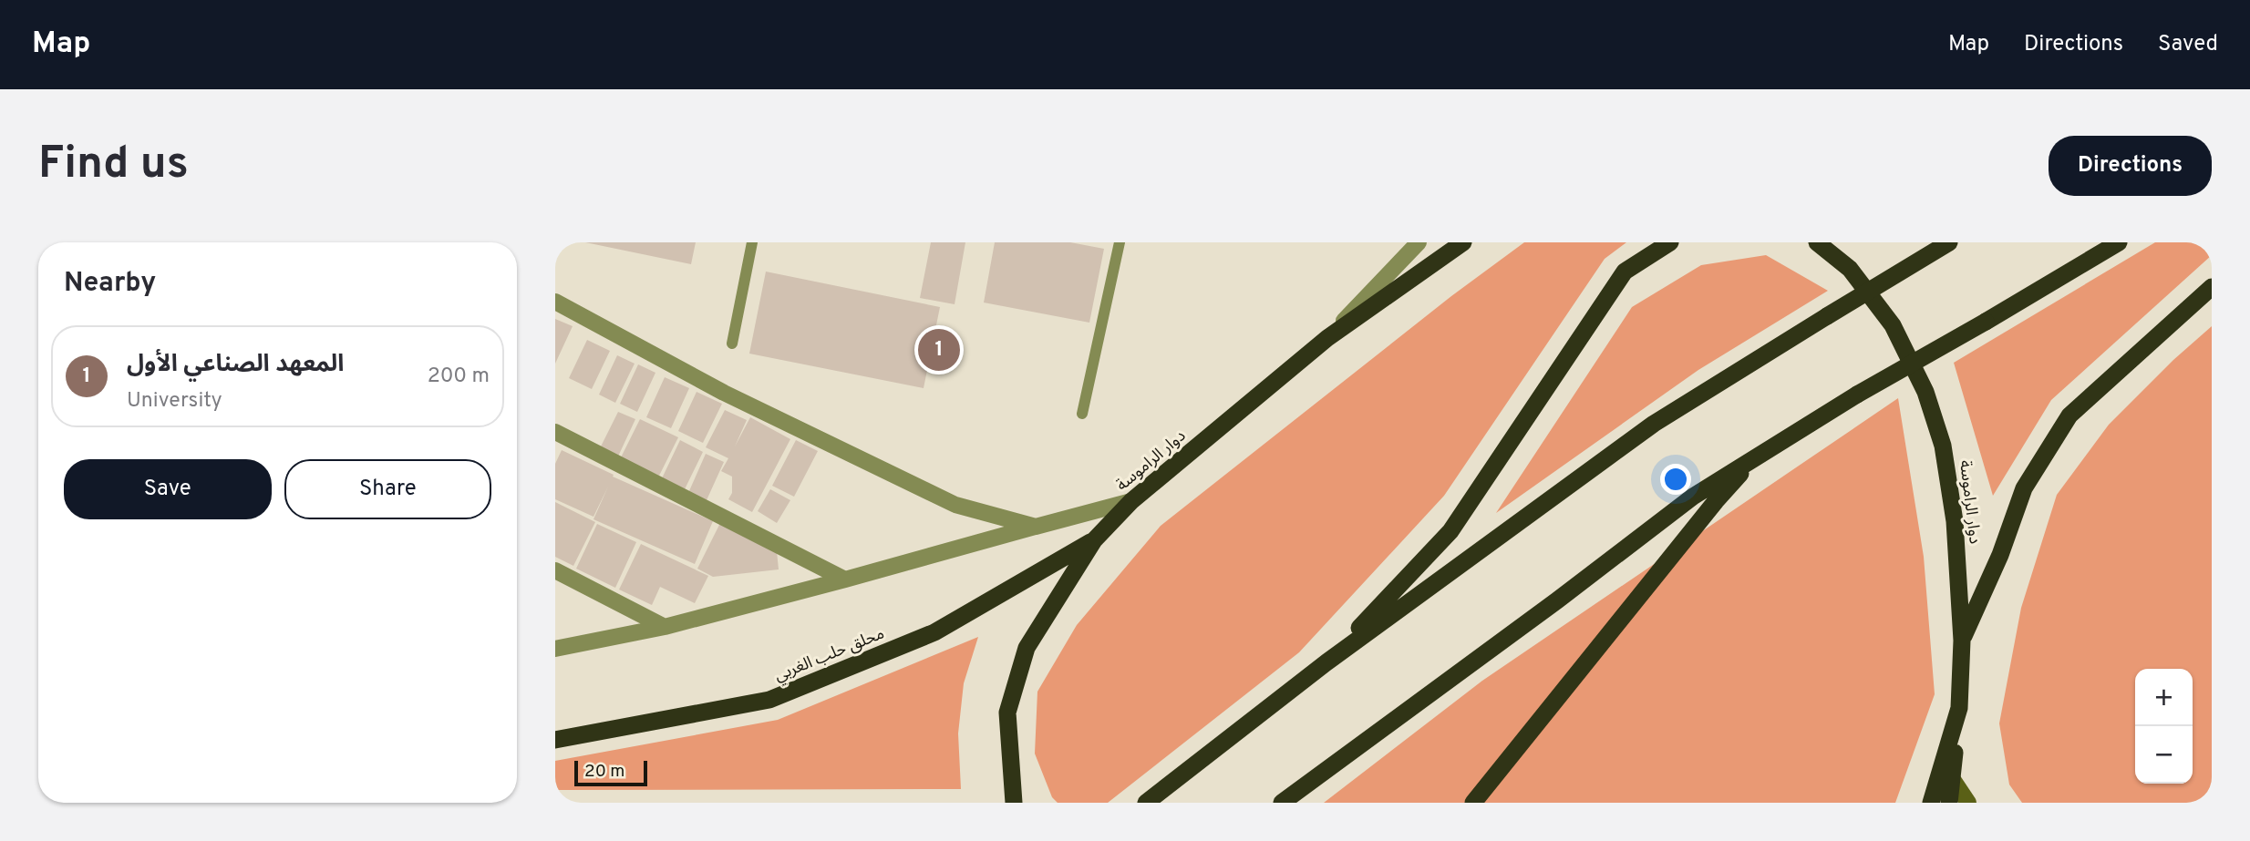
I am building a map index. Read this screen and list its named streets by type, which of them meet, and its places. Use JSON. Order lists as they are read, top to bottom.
{
  "streets": {
    "highway": ["دوار الراموسة", "محلق حلب الغربي"]
  },
  "crossings": [
    ["دوار الراموسة", "محلق حلب الغربي"]
  ],
  "scale_bar": "20 m",
  "page": {
    "header": "Map",
    "nav": ["Map", "Directions", "Saved"],
    "buttons": [
      "Directions",
      ["Save", "Share"]
    ],
    "title": "Find us",
    "heading": "Nearby",
    "list": [
      {
        "mark": "1",
        "name": "المعهد الصناعي الأول",
        "note": "University",
        "value": "200 m"
      }
    ],
    "pins": "1",
    "map_buttons": ["+", "−"],
    "scale": "20 m"
  }
}
